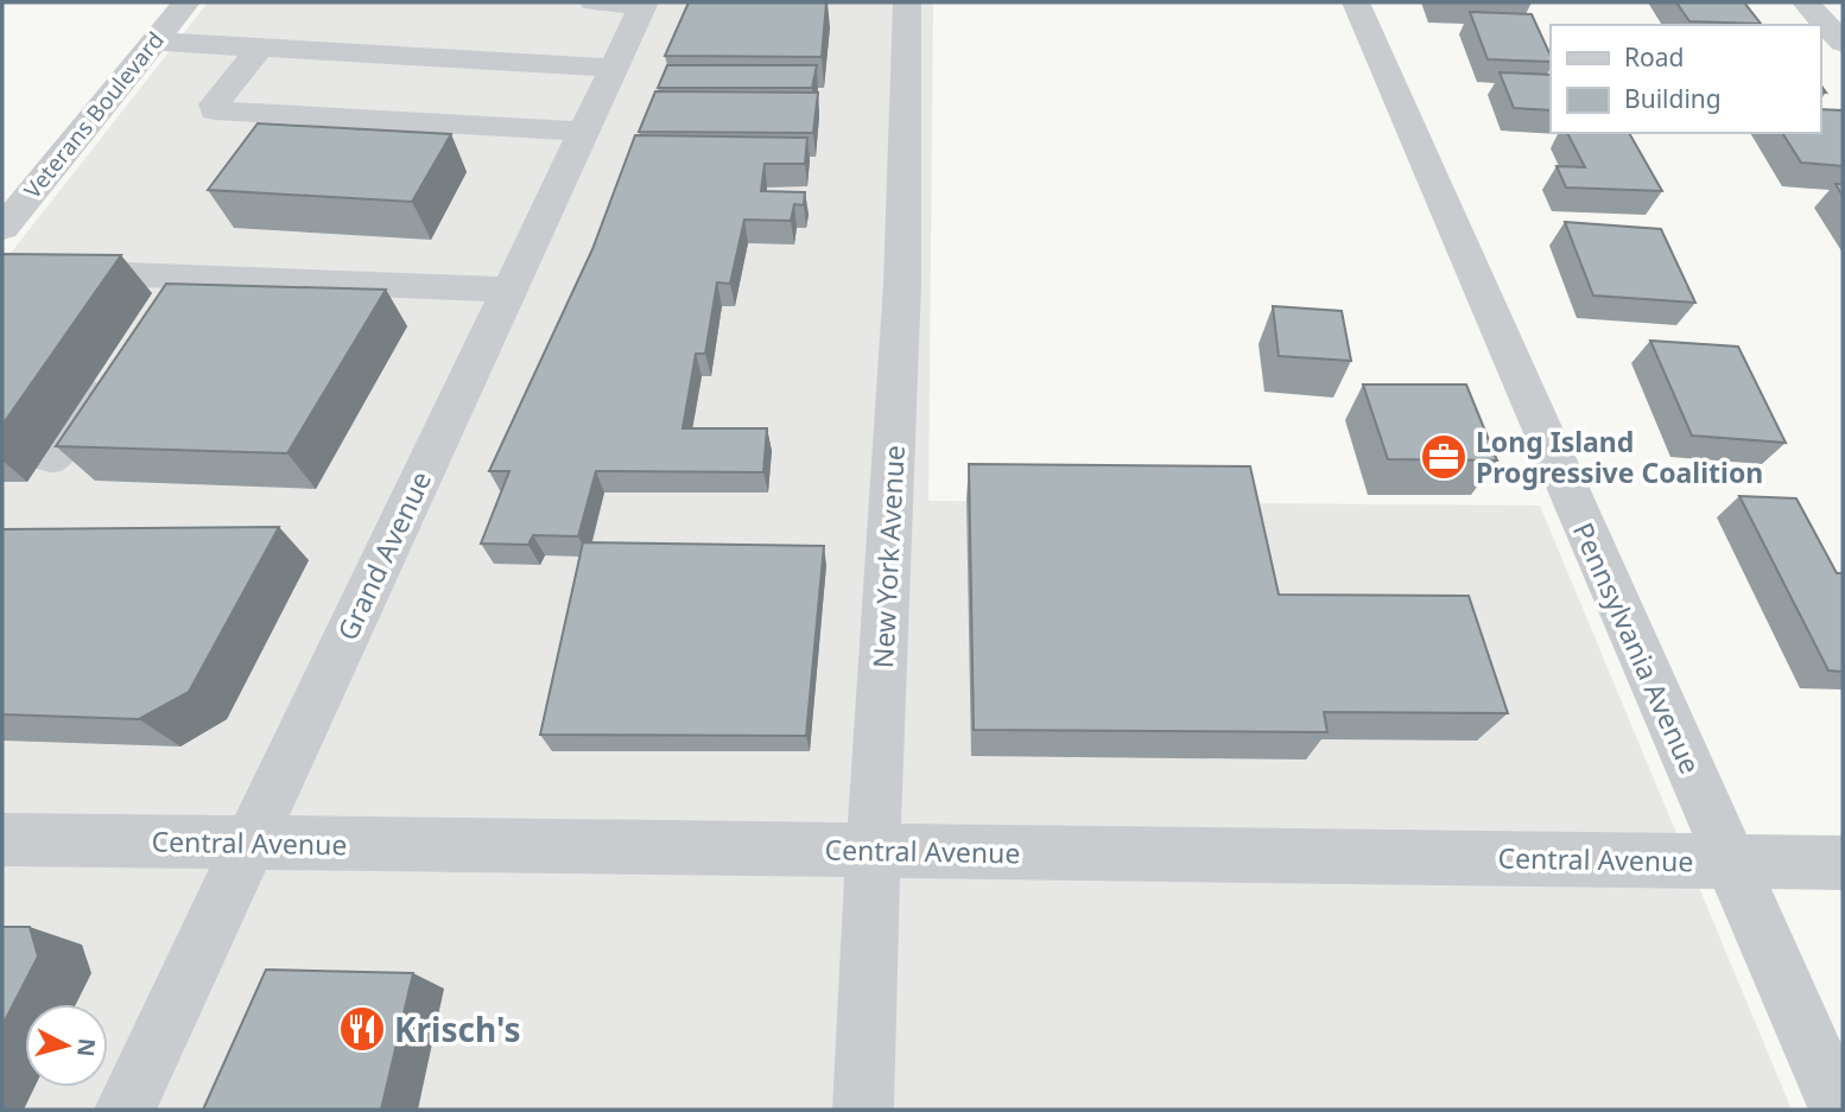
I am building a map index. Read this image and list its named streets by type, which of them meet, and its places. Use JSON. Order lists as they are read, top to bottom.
{
  "streets": {
    "street": [
      "Veterans Boulevard",
      "Grand Avenue",
      "New York Avenue",
      "Pennsylvania Avenue",
      "Central Avenue"
    ]
  },
  "crossings": [
    ["Grand Avenue", "Central Avenue"],
    ["New York Avenue", "Central Avenue"],
    ["Pennsylvania Avenue", "Central Avenue"]
  ],
  "places": {
    "office": ["Long Island Progressive Coalition"],
    "restaurant": ["Krisch's"]
  },
  "legend": ["Road", "Building"],
  "north": "right"
}
